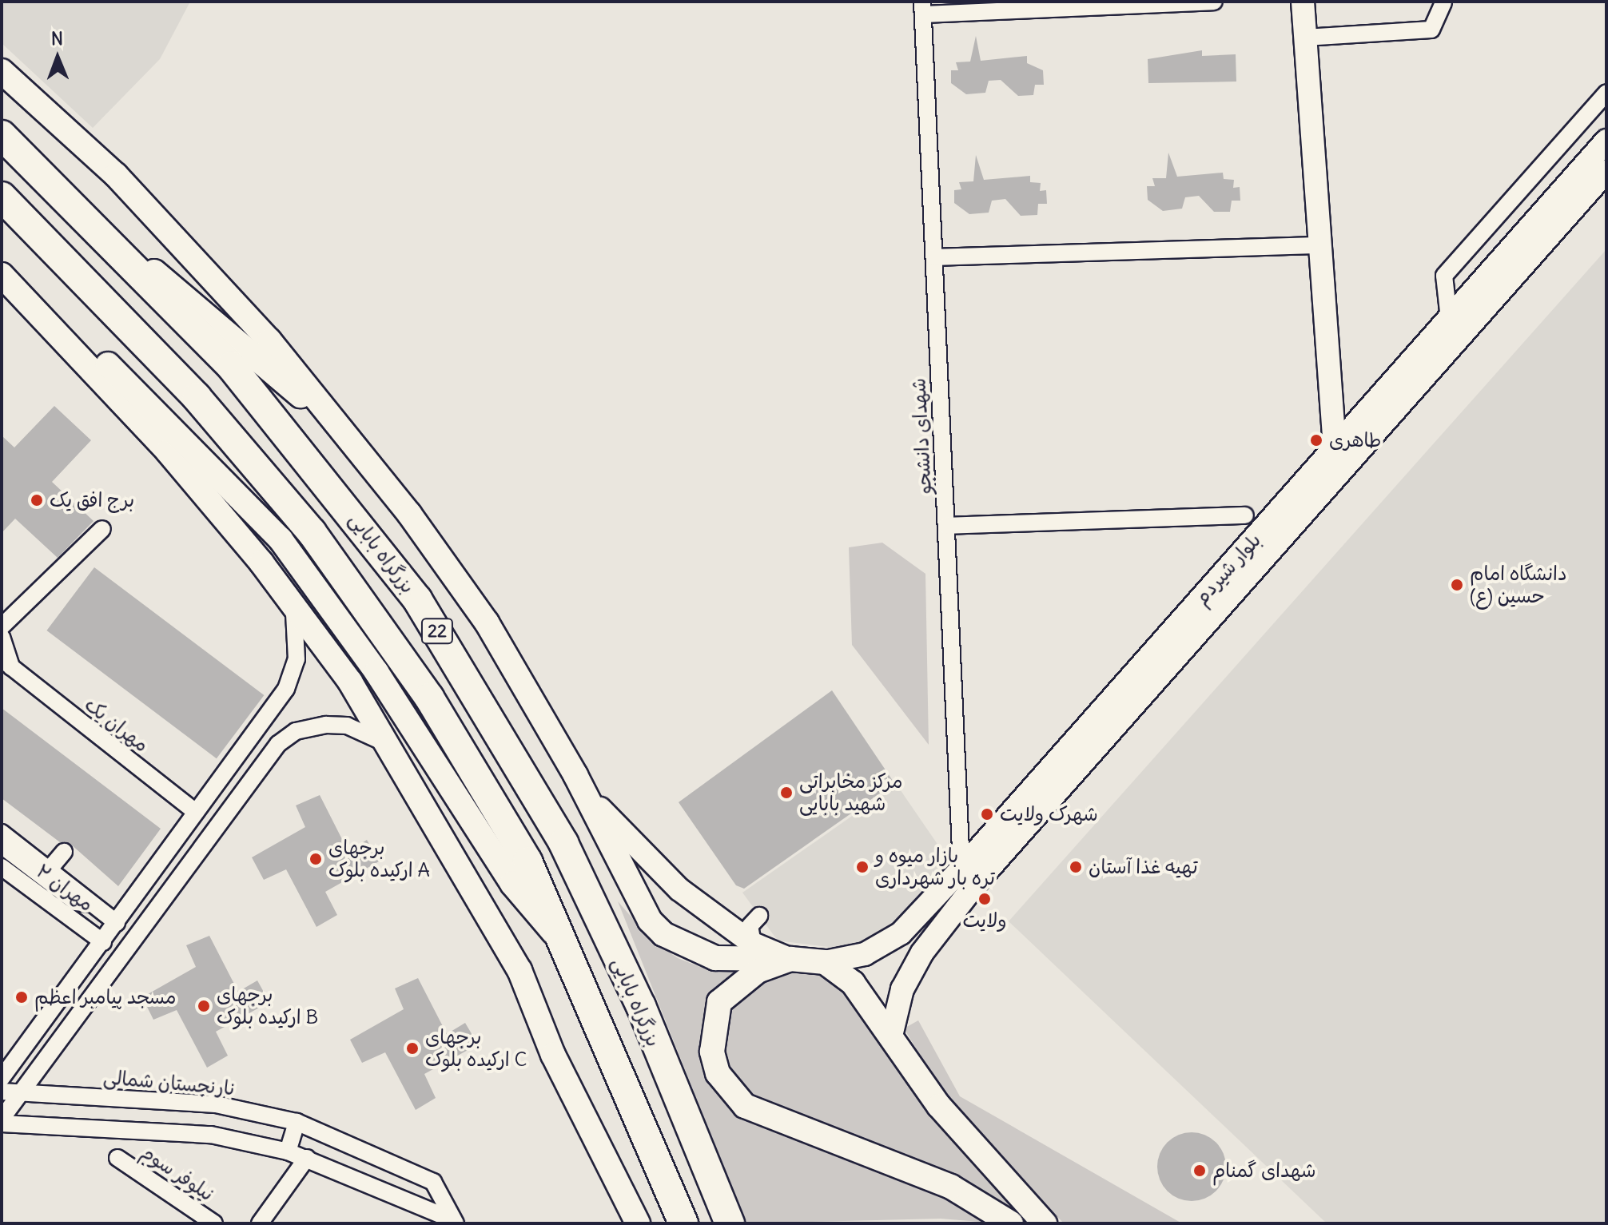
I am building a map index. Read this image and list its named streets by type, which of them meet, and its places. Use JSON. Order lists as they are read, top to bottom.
{
  "streets": {
    "highway": ["بزرگراه بابایی", "22"],
    "main road": ["بلوار شیردم"],
    "street": [
      "شهدای دانشجو",
      "مهران یک",
      "مهران ۲",
      "نارنجستان شمالی",
      "نیلوفر سوم"
    ]
  },
  "crossings": [
    ["شهدای دانشجو", "بلوار شیردم"]
  ],
  "places": [
    "طاهری",
    "برج افق یک",
    "دانشگاه امام حسین (ع)",
    "مرکز مخابراتی شهید بابایی",
    "شهرک ولایت",
    "برجهای ارکیده بلوک A",
    "بازار میوه و تره بار شهرداری",
    "تهیه غذا آستان",
    "ولایت",
    "مسجد پیامبر اعظم",
    "برجهای ارکیده بلوک B",
    "برجهای ارکیده بلوک C",
    "شهدای گمنام"
  ],
  "north": "top"
}
